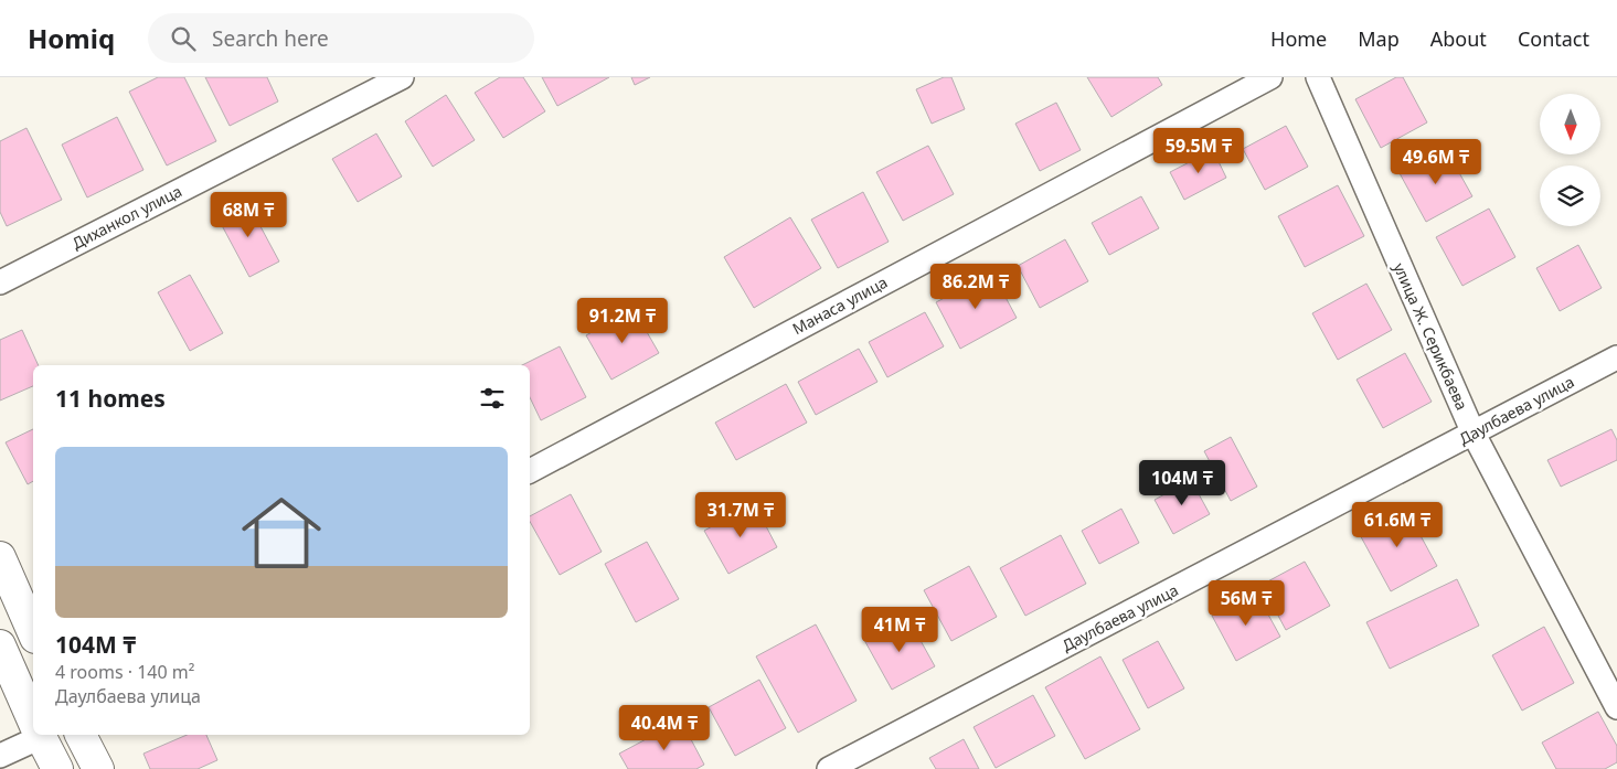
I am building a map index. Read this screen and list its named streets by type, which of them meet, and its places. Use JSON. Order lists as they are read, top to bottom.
{
  "streets": {
    "street": [
      "Диханкол улица",
      "Манаса улица",
      "улица Ж. Серикбаева",
      "Даулбаева улица"
    ]
  },
  "crossings": [
    ["улица Ж. Серикбаева", "Даулбаева улица"]
  ],
  "north": "bottom",
  "page": {
    "header": "Homiq",
    "search": "Search here",
    "nav": [
      "Home",
      "Map",
      "About",
      "Contact"
    ],
    "price": [
      "59.5M ₸",
      "49.6M ₸",
      "68M ₸",
      "86.2M ₸",
      "91.2M ₸",
      "104M ₸",
      "31.7M ₸",
      "61.6M ₸",
      "56M ₸",
      "41M ₸",
      "40.4M ₸"
    ],
    "heading": "11 homes",
    "list": [
      {
        "name": "104M ₸",
        "note": "4 rooms · 140 m² · Даулбаева улица"
      }
    ]
  }
}
